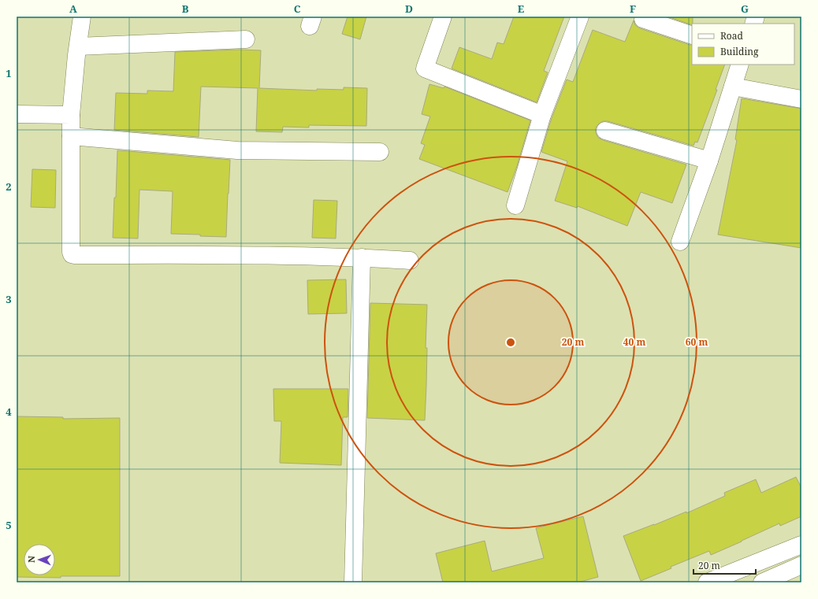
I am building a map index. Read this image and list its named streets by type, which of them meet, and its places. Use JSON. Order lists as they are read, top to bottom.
{
  "legend": ["Road", "Building"],
  "scale_bar": "20 m",
  "north": "left",
  "grid": {
    "columns": [
      "A",
      "B",
      "C",
      "D",
      "E",
      "F",
      "G"
    ],
    "rows": [
      "1",
      "2",
      "3",
      "4",
      "5"
    ]
  },
  "rings": ["20 m", "40 m", "60 m"]
}
